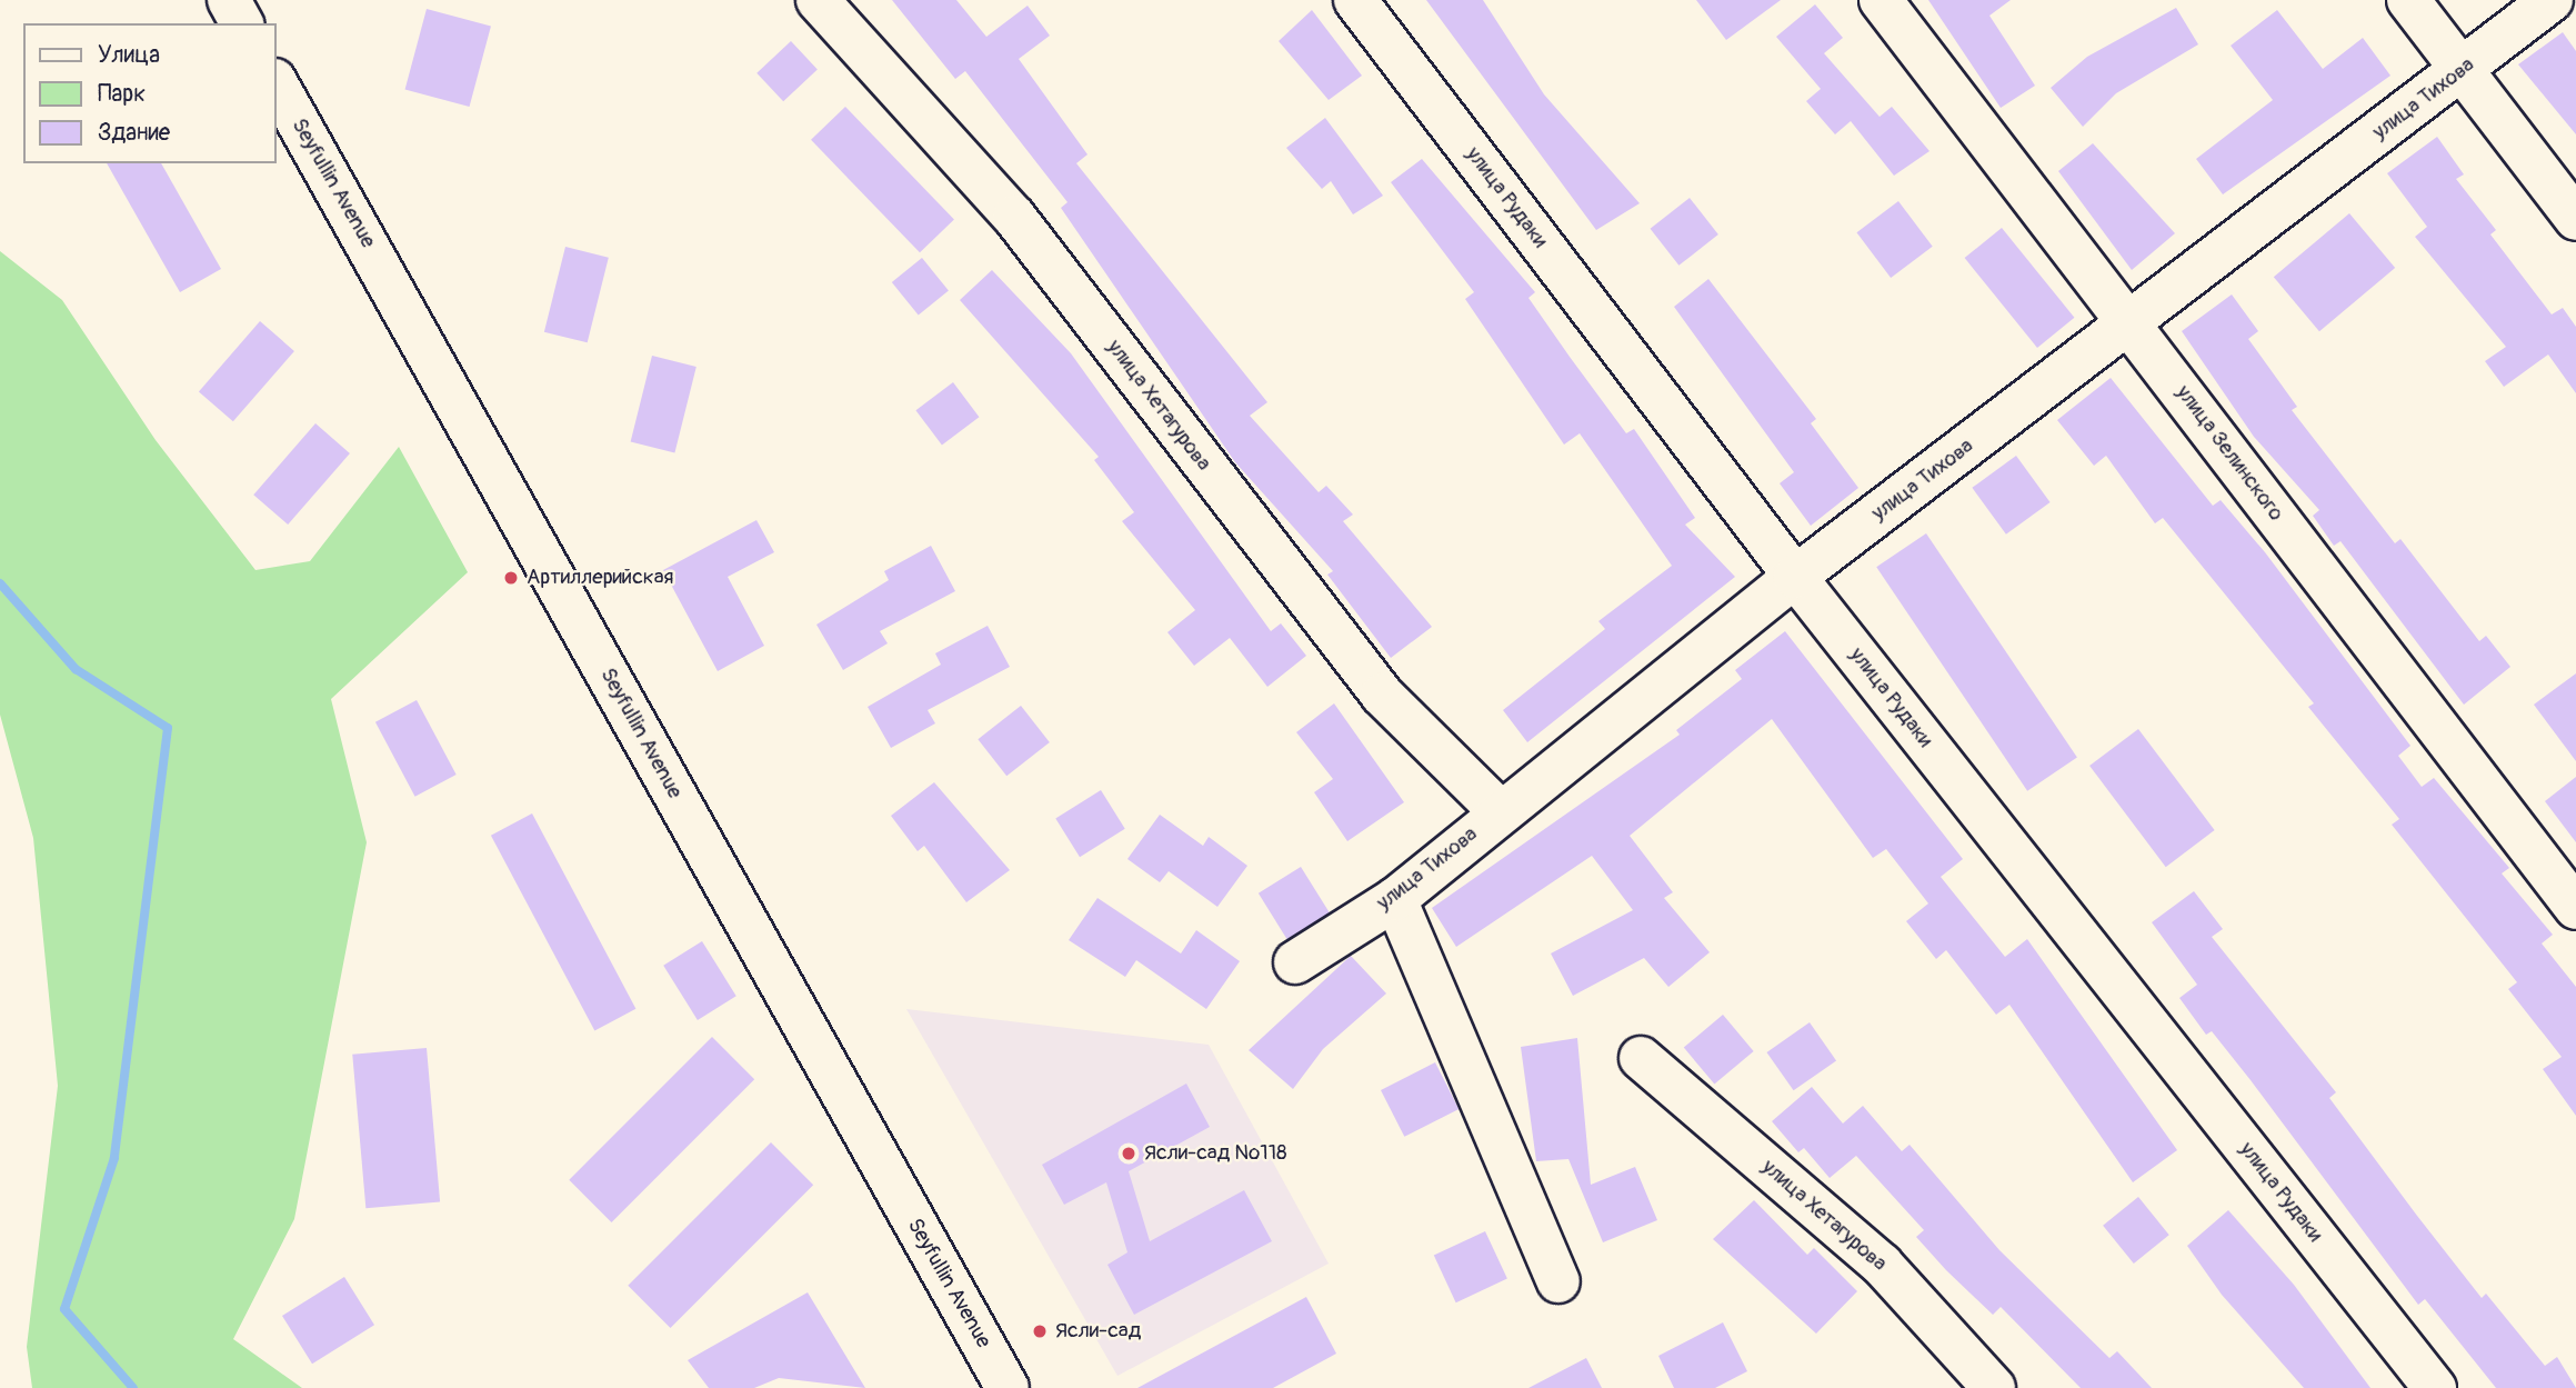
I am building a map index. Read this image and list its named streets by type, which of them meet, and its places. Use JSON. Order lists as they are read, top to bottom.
{
  "streets": {
    "street": [
      "улица Тихова",
      "Seyfullin Avenue",
      "улица Рудаки",
      "улица Хетагурова",
      "улица Зелинского"
    ]
  },
  "crossings": [
    ["улица Тихова", "улица Рудаки"],
    ["улица Тихова", "улица Хетагурова"],
    ["улица Тихова", "улица Зелинского"]
  ],
  "places": ["Артиллерийская", "Ясли-сад №118", "Ясли-сад"],
  "legend": ["Улица", "Парк", "Здание"]
}
